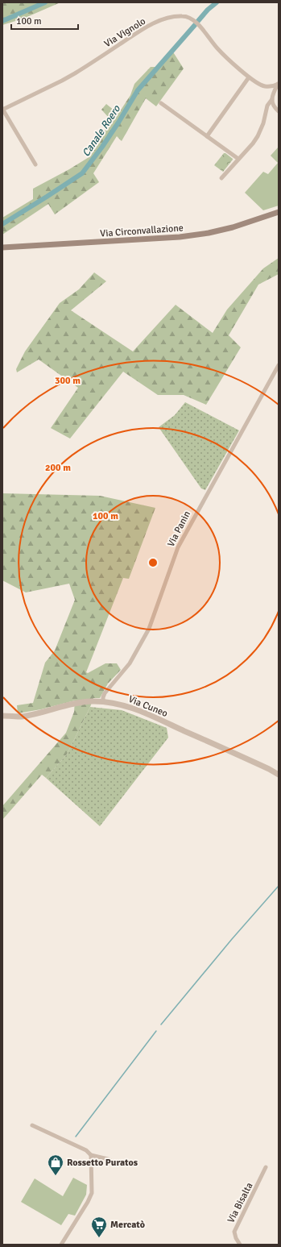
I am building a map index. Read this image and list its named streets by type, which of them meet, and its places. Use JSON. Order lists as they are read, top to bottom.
{
  "streets": {
    "main road": ["Via Circonvallazione"],
    "street": [
      "Via Vignolo",
      "Via Panin",
      "Via Cuneo",
      "Via Bisalta"
    ]
  },
  "crossings": [
    ["Via Panin", "Via Cuneo"]
  ],
  "water": ["Canale Roero"],
  "places": {
    "shop": ["Rossetto Puratos"],
    "supermarket": ["Mercatò"]
  },
  "scale_bar": "100 m",
  "rings": ["300 m", "200 m", "100 m"]
}
